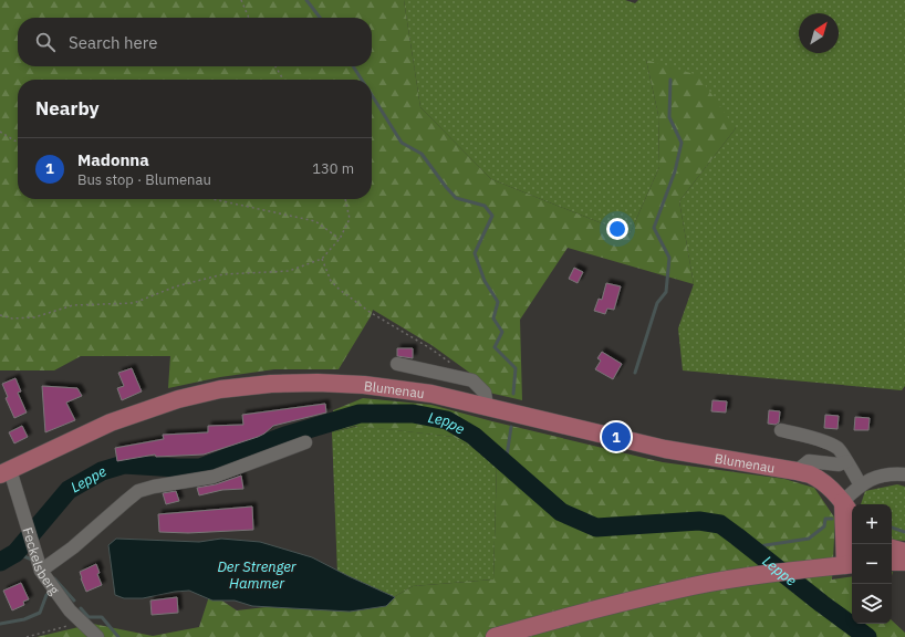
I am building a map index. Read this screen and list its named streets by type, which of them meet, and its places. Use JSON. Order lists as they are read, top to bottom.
{
  "streets": {
    "main road": ["Blumenau"],
    "street": ["Feckelsberg"]
  },
  "crossings": [
    ["Blumenau", "Feckelsberg"]
  ],
  "water": ["Leppe", "Der Strenger Hammer"],
  "north": "top right",
  "page": {
    "search": "Search here",
    "heading": "Nearby",
    "list": [
      {
        "mark": "1",
        "name": "Madonna",
        "note": "Bus stop · Blumenau",
        "value": "130 m"
      }
    ],
    "pins": "1",
    "map_buttons": ["+", "−"]
  }
}
